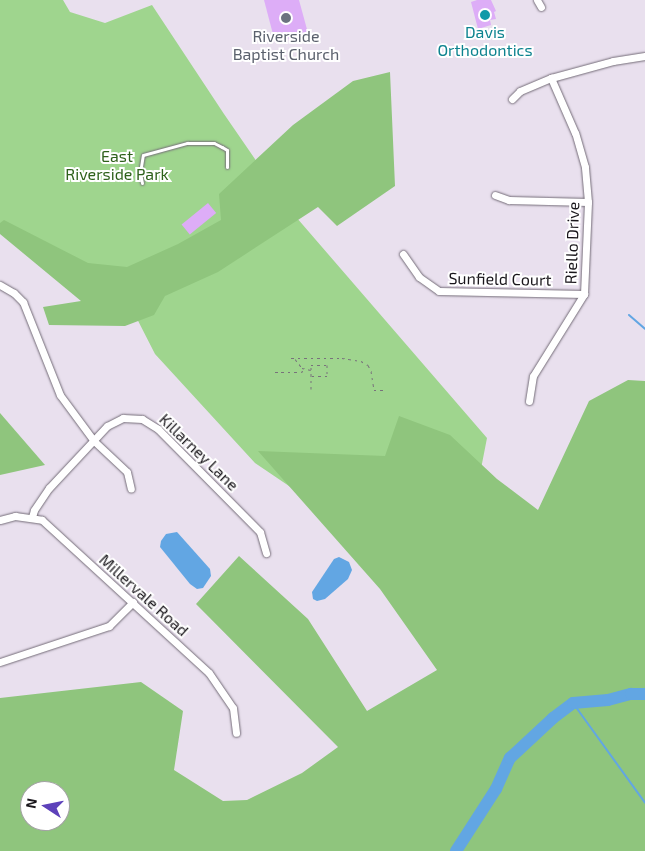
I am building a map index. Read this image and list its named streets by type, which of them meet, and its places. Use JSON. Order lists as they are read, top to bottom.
{
  "streets": {
    "street": [
      "Riello Drive",
      "Sunfield Court",
      "Killarney Lane",
      "Millervale Road"
    ]
  },
  "crossings": [
    ["Riello Drive", "Sunfield Court"],
    ["Killarney Lane", "Millervale Road"]
  ],
  "parks": ["East Riverside Park"],
  "places": ["Davis Orthodontics", "Riverside Baptist Church"],
  "north": "left"
}
